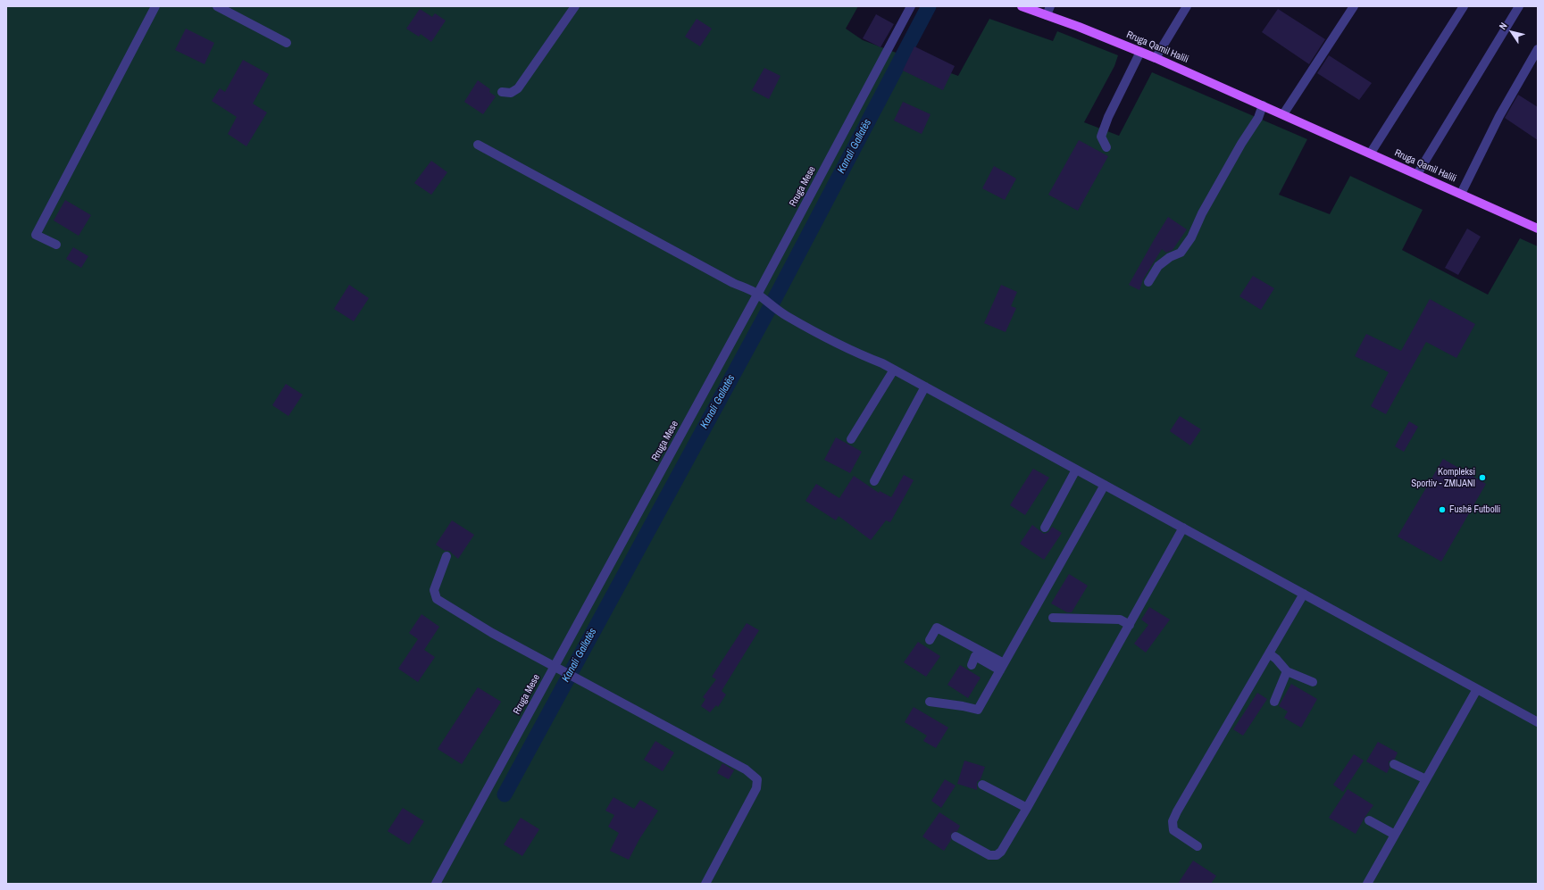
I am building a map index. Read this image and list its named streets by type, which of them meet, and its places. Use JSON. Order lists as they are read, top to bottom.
{
  "streets": {
    "main road": ["Rruga Qamil Halili"],
    "street": ["Rruga Mese"]
  },
  "water": ["Kanali Gallatës"],
  "places": ["Kompleksi Sportiv - ZMIJANI", "Fushë Futbolli"],
  "north": "top left"
}
